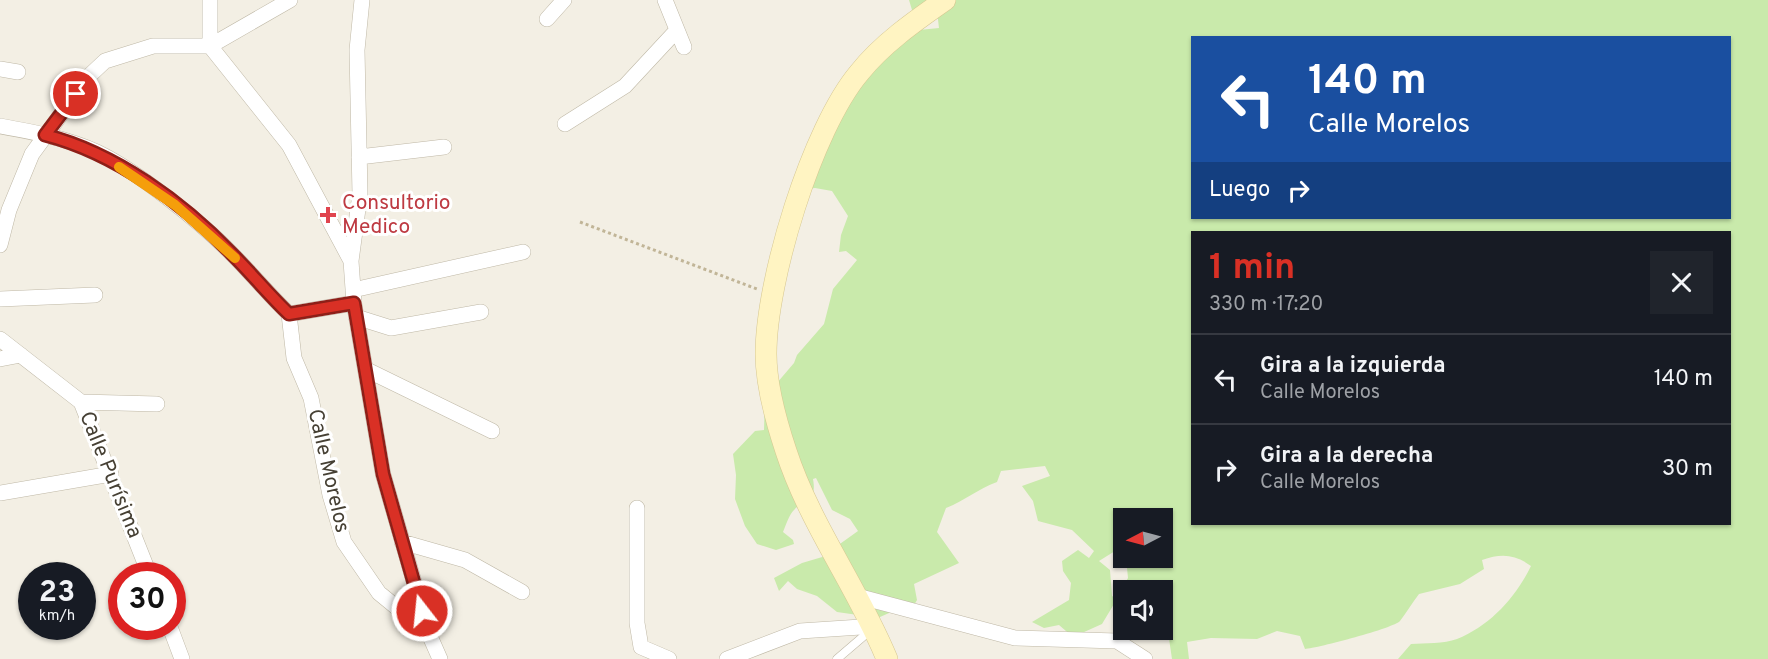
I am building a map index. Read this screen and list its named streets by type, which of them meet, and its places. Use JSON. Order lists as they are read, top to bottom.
{
  "streets": {
    "street": ["Calle Morelos", "Calle Purísima"]
  },
  "places": {
    "health": ["Consultorio Medico"]
  },
  "north": "left",
  "page": {
    "turn": ["140 m", "Calle Morelos"],
    "then": "Luego",
    "heading": ["1 min", "330 m · 17:20"],
    "list": [
      {
        "name": "Gira a la izquierda",
        "note": "Calle Morelos",
        "value": "140 m"
      },
      {
        "name": "Gira a la derecha",
        "note": "Calle Morelos",
        "value": "30 m"
      }
    ],
    "speed": "23 km/h",
    "limit": "30"
  }
}
